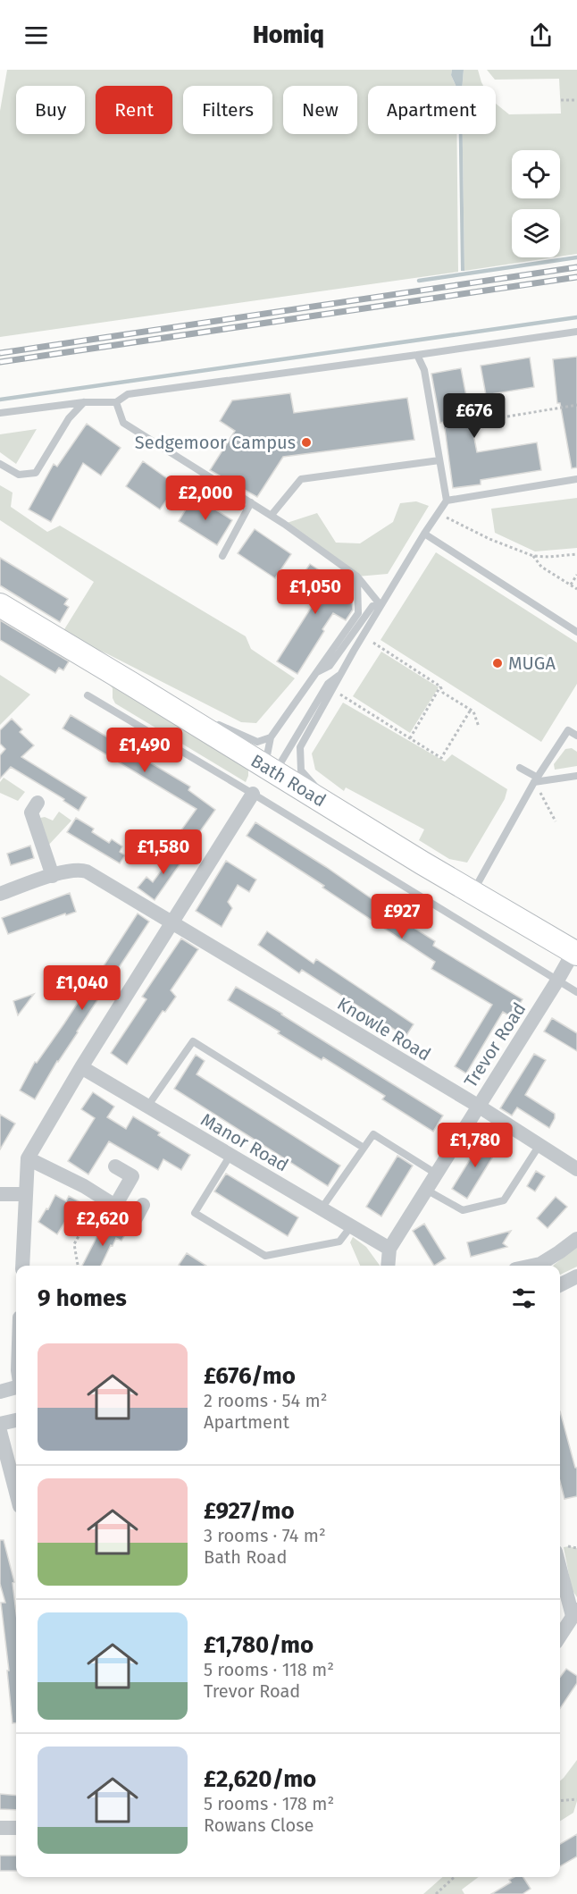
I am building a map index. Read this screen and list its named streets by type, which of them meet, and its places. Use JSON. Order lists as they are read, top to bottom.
{
  "streets": {
    "main road": ["Bath Road"],
    "street": ["Knowle Road", "Trevor Road", "Manor Road"]
  },
  "crossings": [
    ["Bath Road", "Trevor Road"],
    ["Knowle Road", "Trevor Road"],
    ["Trevor Road", "Manor Road"]
  ],
  "places": ["Sedgemoor Campus", "MUGA"],
  "page": {
    "header": "Homiq",
    "chip": [
      "Buy",
      "Rent",
      "Filters",
      "New",
      "Apartment"
    ],
    "price": [
      "£676",
      "£2,000",
      "£1,050",
      "£1,490",
      "£1,580",
      "£927",
      "£1,040",
      "£1,780",
      "£2,620"
    ],
    "heading": "9 homes",
    "list": [
      {
        "name": "£676/mo",
        "note": "2 rooms · 54 m² · Apartment"
      },
      {
        "name": "£927/mo",
        "note": "3 rooms · 74 m² · Bath Road"
      },
      {
        "name": "£1,780/mo",
        "note": "5 rooms · 118 m² · Trevor Road"
      },
      {
        "name": "£2,620/mo",
        "note": "5 rooms · 178 m² · Rowans Close"
      }
    ]
  }
}
